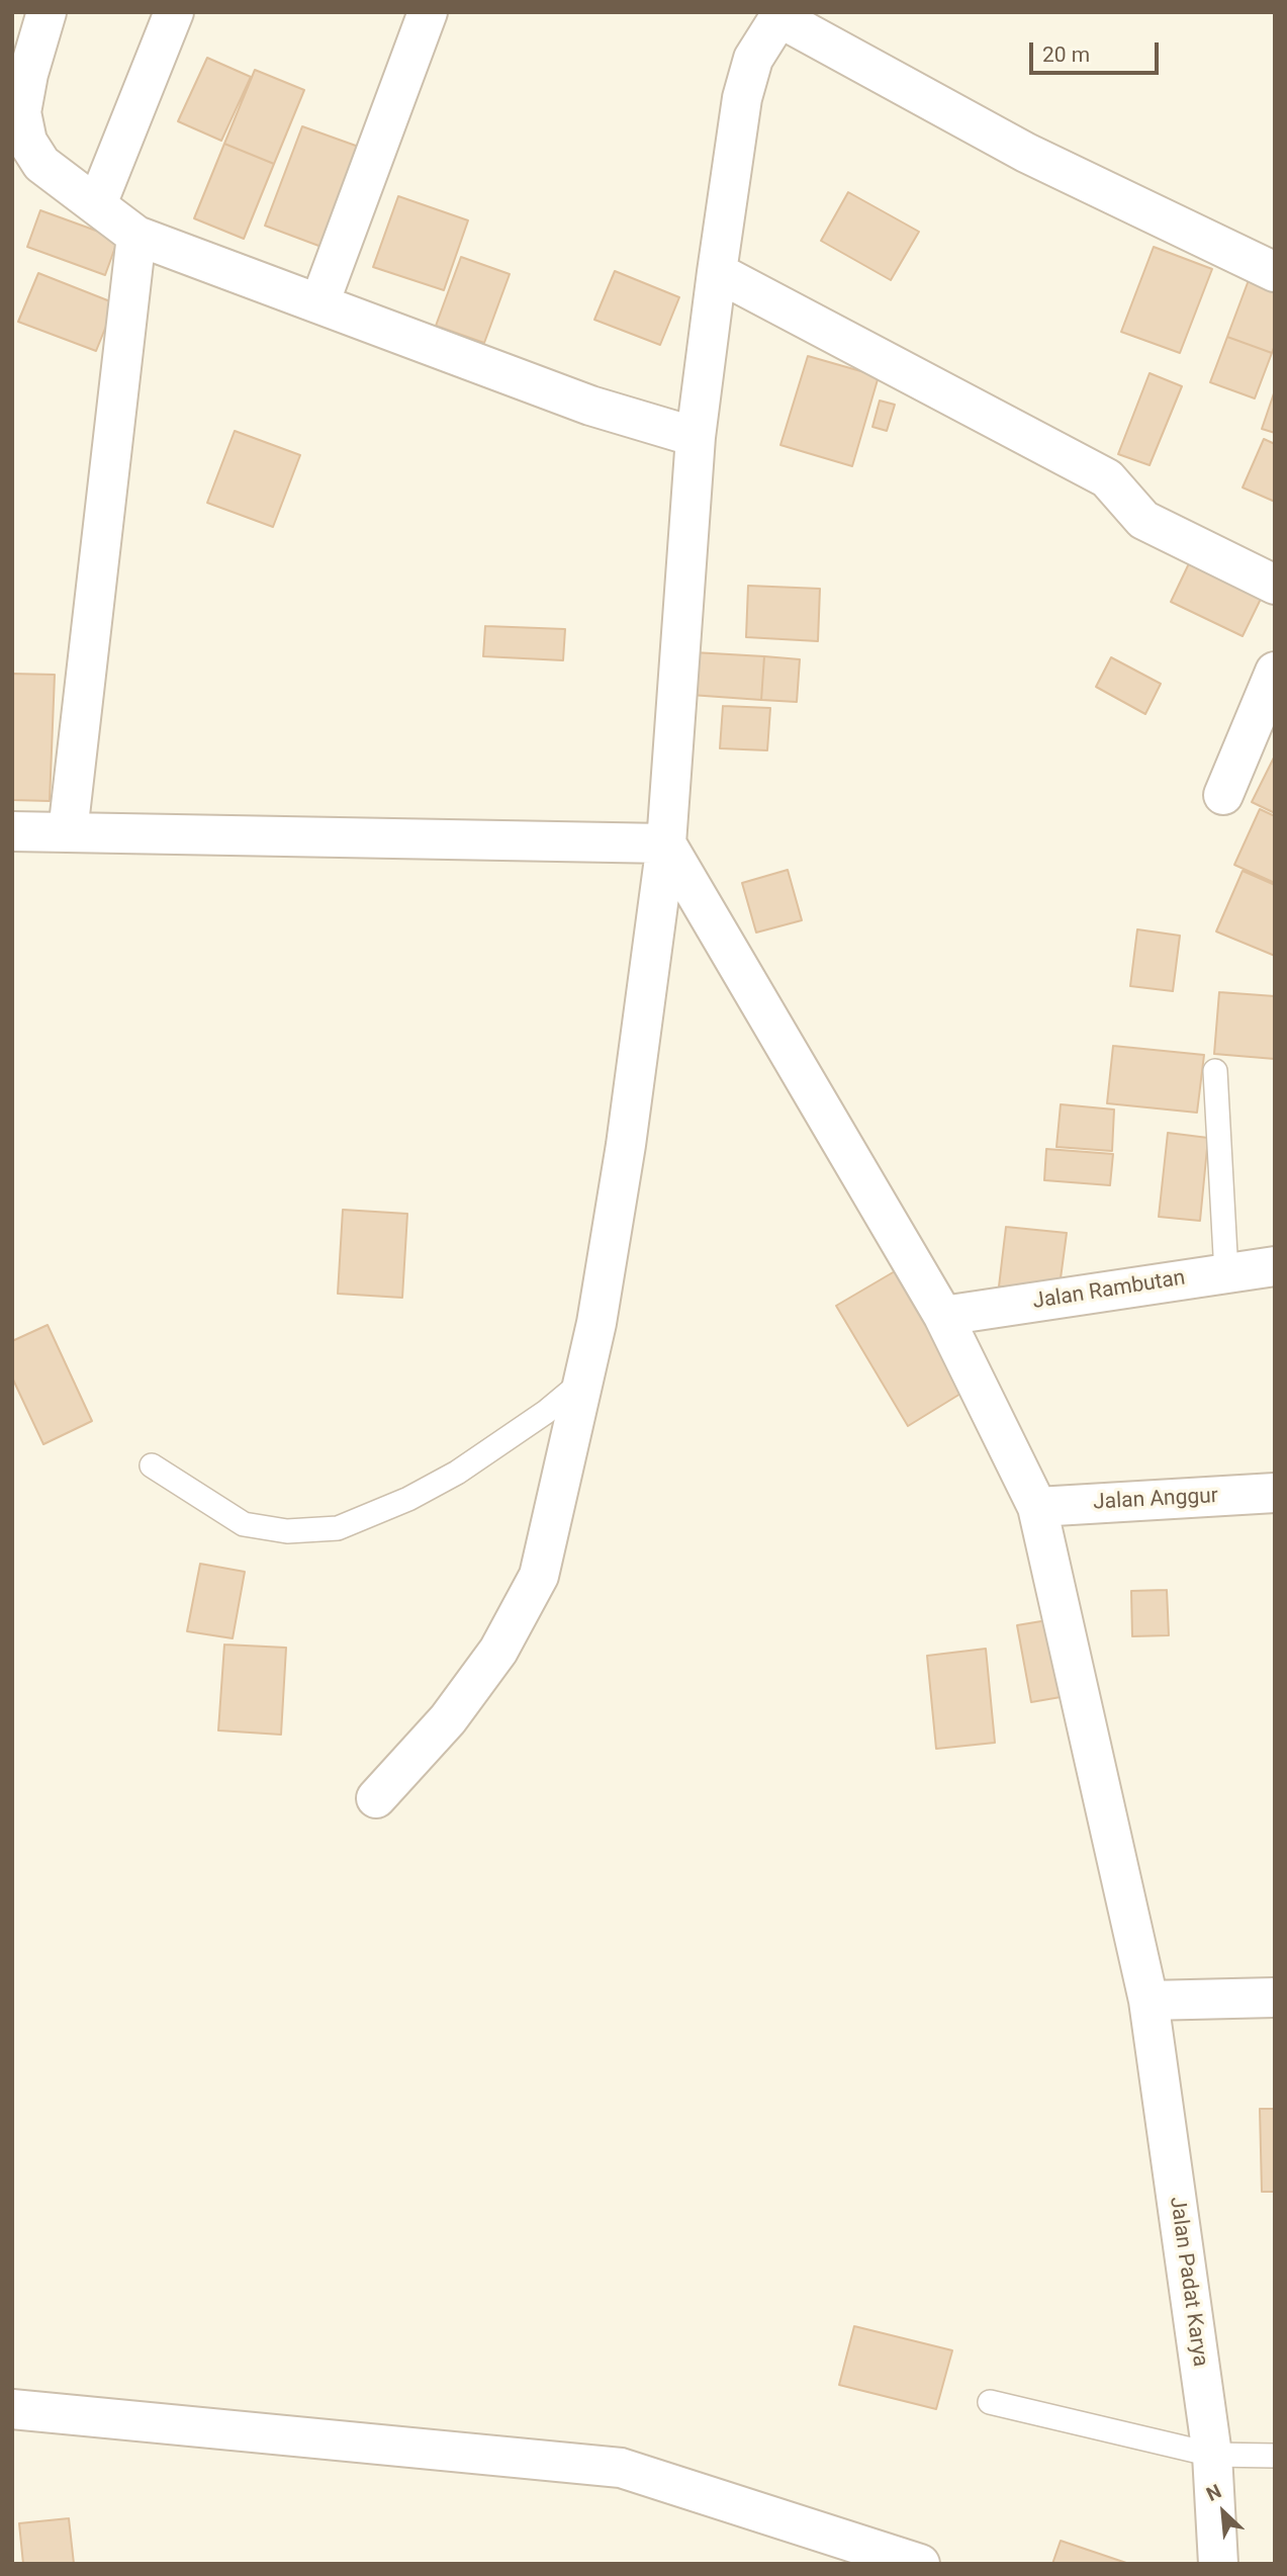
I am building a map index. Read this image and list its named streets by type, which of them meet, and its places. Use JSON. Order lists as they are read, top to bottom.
{
  "streets": {
    "street": ["Jalan Rambutan", "Jalan Anggur", "Jalan Padat Karya"]
  },
  "crossings": [
    ["Jalan Rambutan", "Jalan Padat Karya"],
    ["Jalan Anggur", "Jalan Padat Karya"]
  ],
  "scale_bar": "20 m",
  "north": "top left"
}
